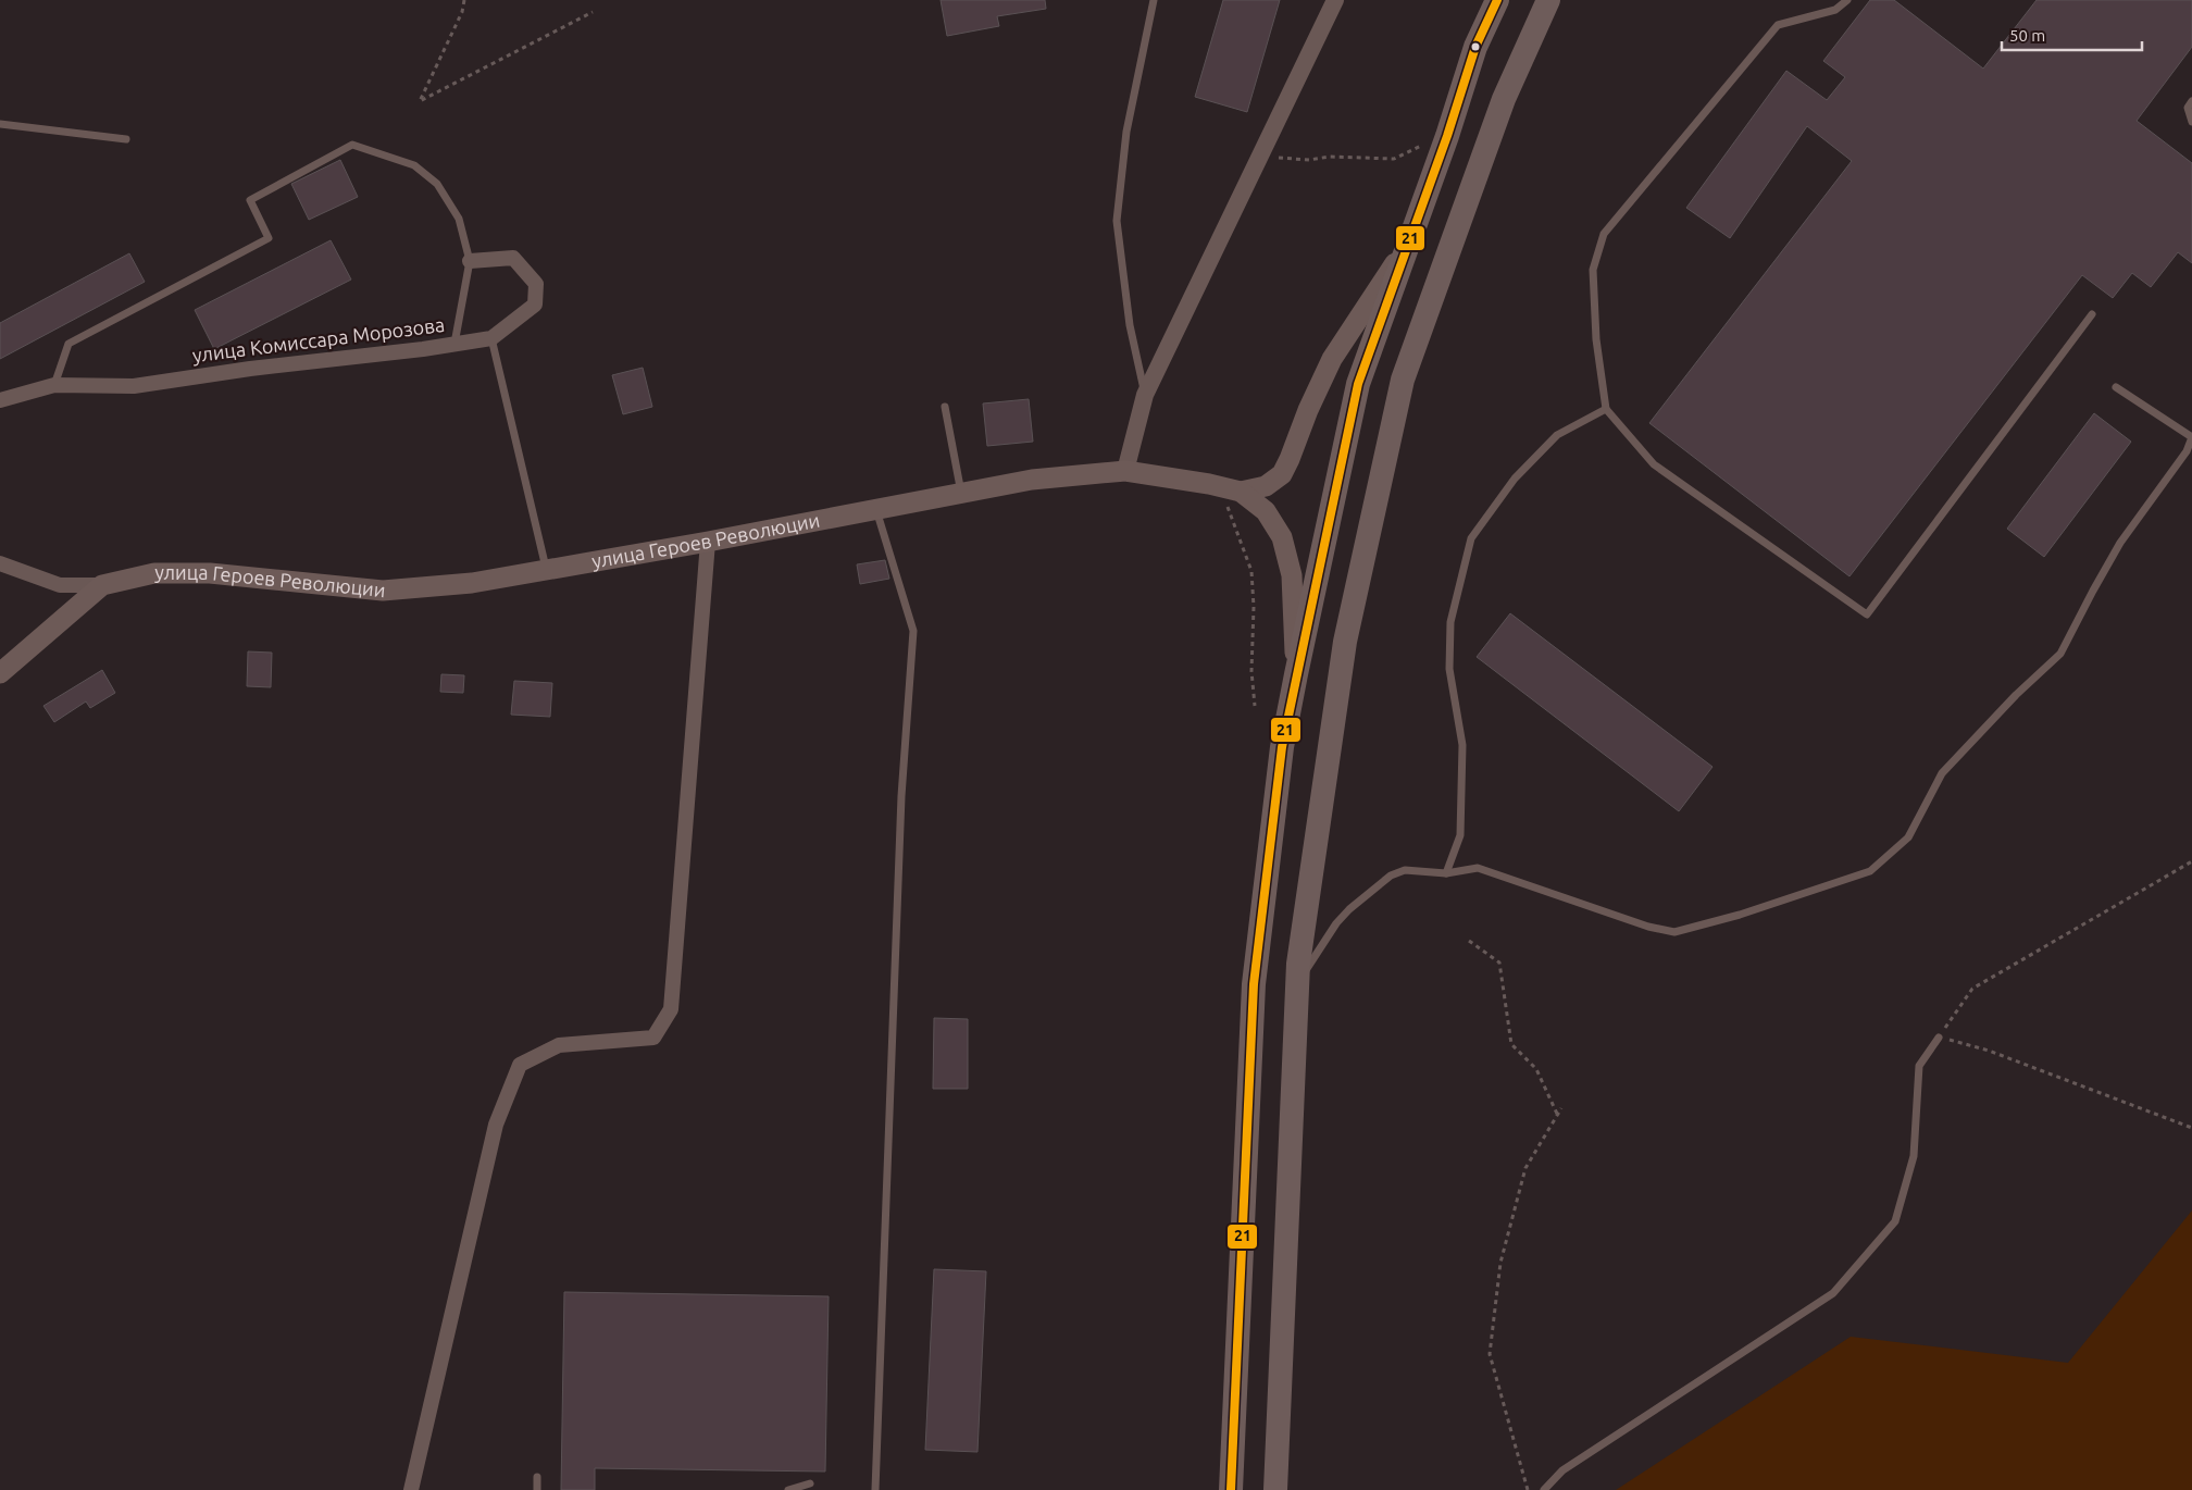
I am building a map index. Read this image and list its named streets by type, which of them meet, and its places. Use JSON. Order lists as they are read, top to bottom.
{
  "streets": {
    "main road": ["улица Героев Революции"],
    "street": ["улица Комиссара Морозова"]
  },
  "lines": ["transit line 21"],
  "scale_bar": "50 m"
}
